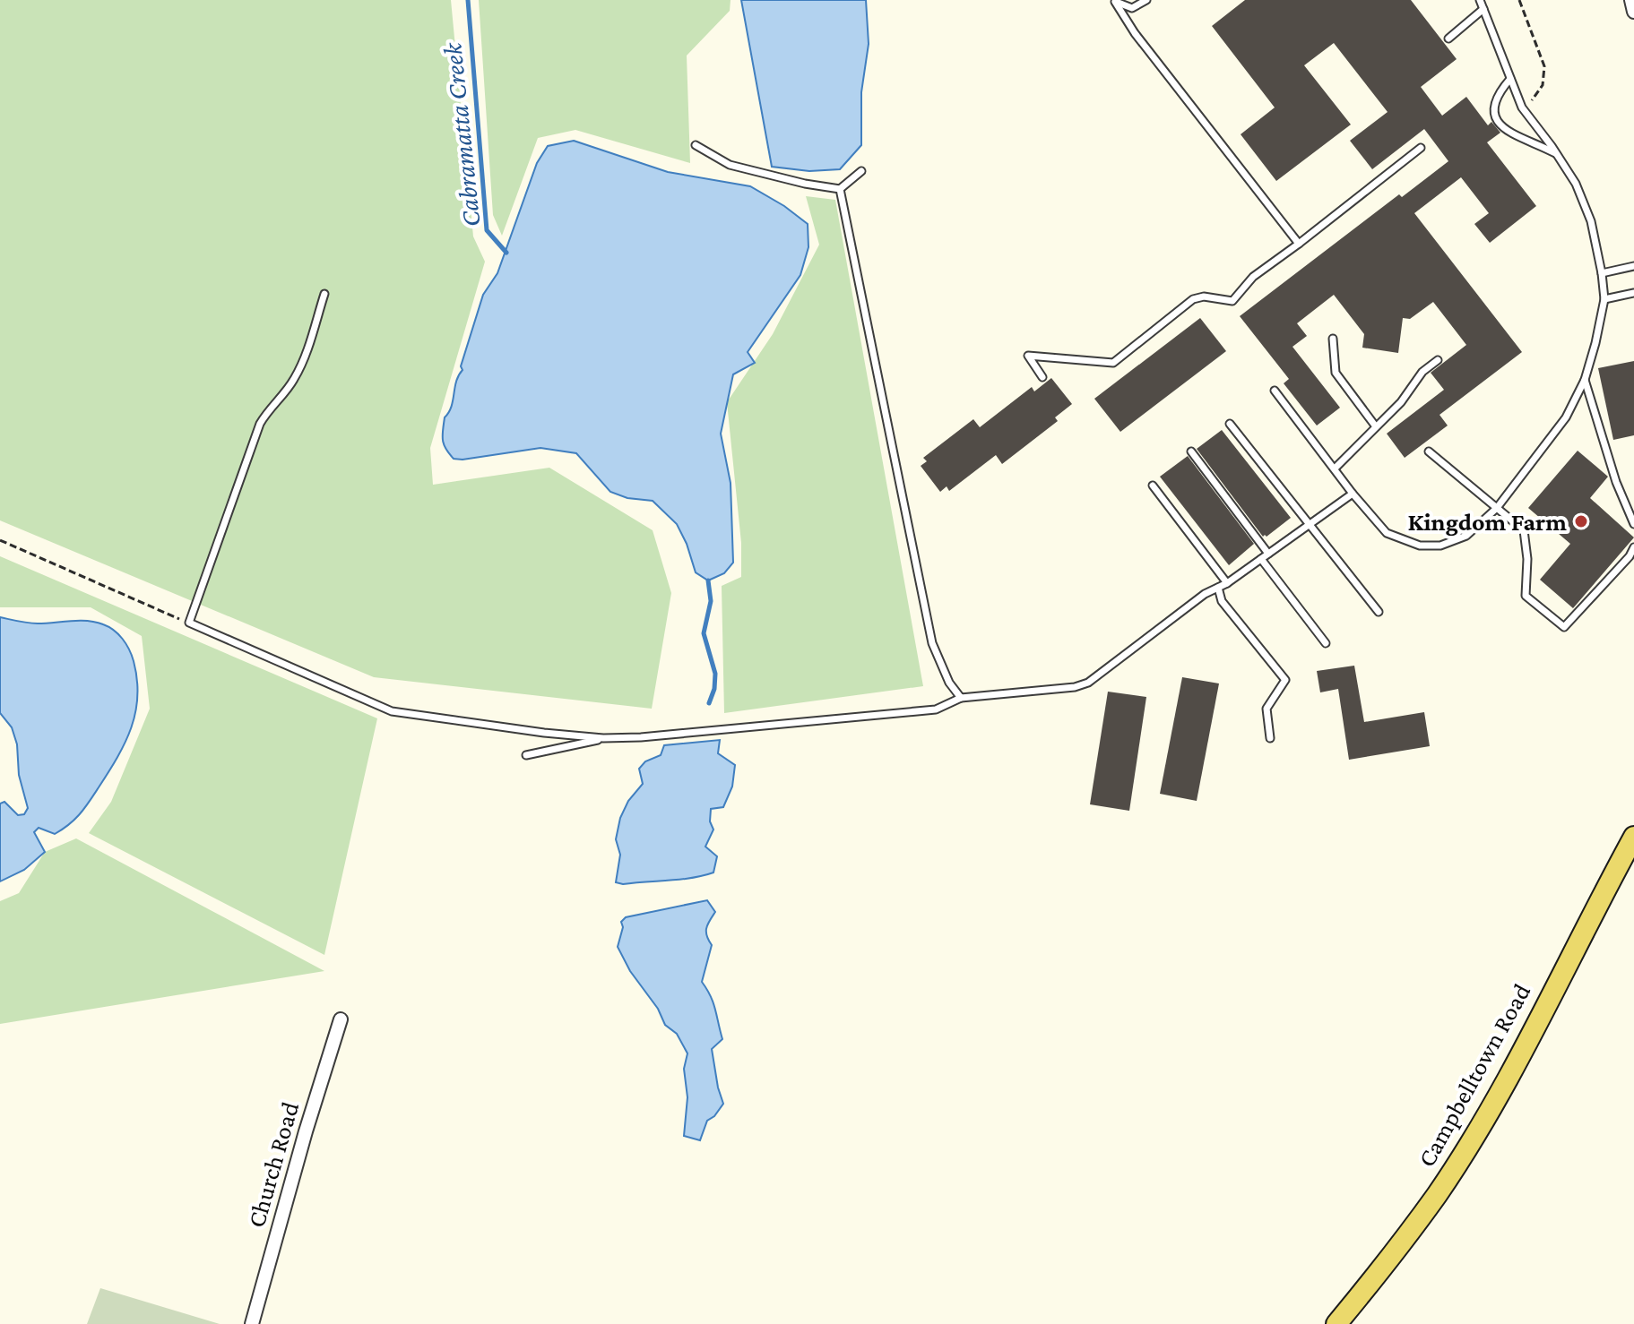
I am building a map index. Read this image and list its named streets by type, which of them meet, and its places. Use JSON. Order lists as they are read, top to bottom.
{
  "streets": {
    "main road": ["Campbelltown Road"],
    "street": ["Church Road"]
  },
  "water": ["Cabramatta Creek"],
  "places": ["Kingdom Farm"]
}
